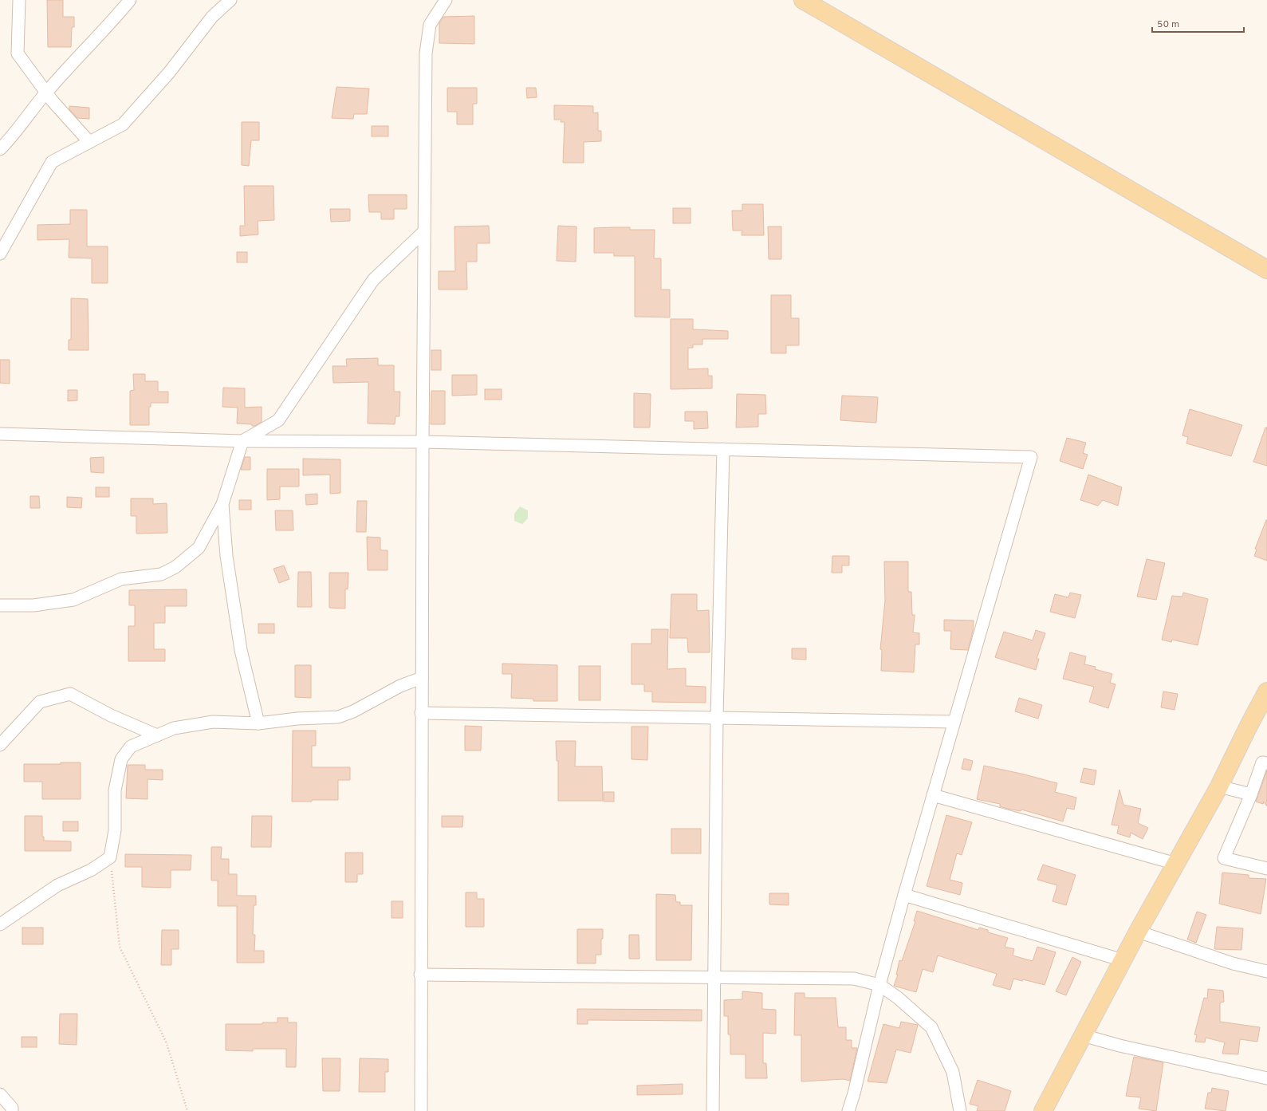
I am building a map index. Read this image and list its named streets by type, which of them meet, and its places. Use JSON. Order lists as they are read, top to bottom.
{
  "scale_bar": "50 m"
}
